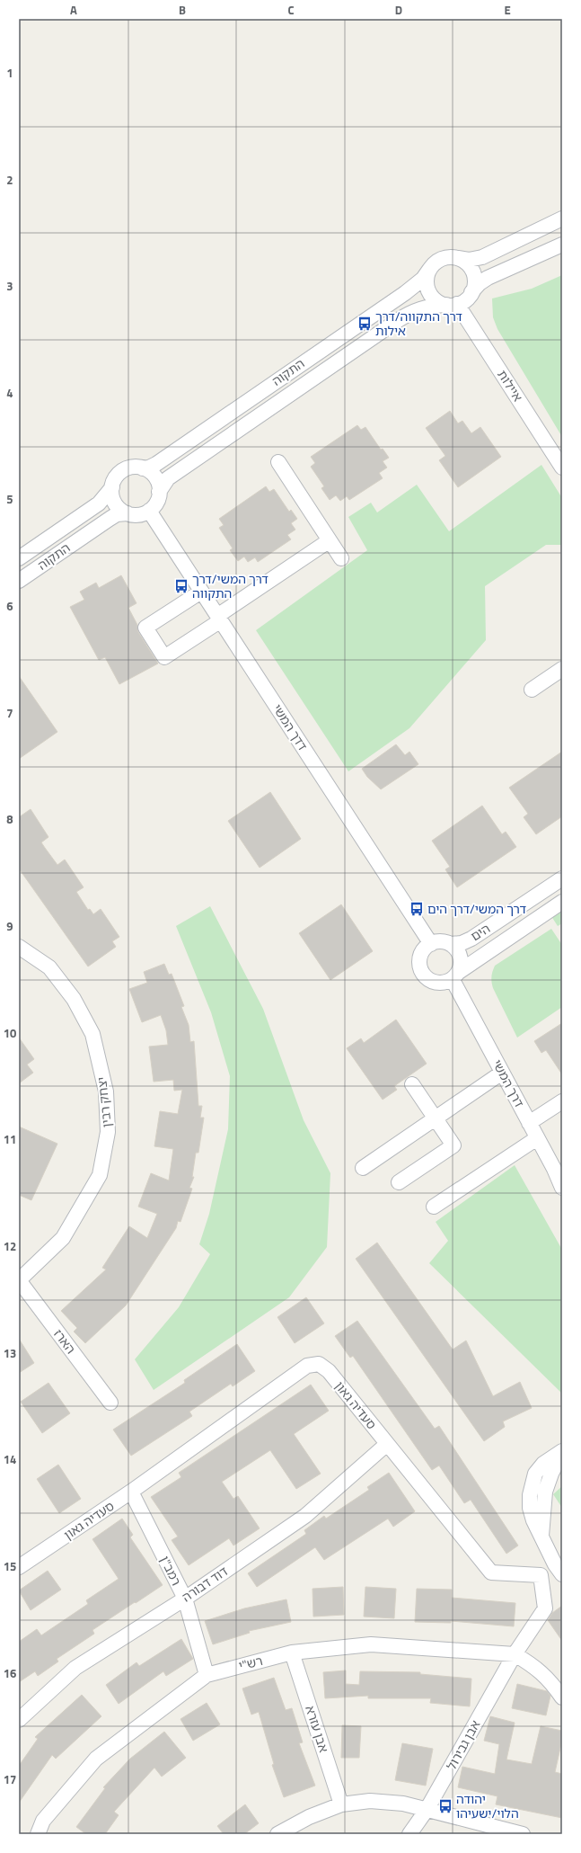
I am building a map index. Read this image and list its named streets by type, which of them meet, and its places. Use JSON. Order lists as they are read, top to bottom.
{
  "streets": {
    "street": [
      "התקוה",
      "איילות",
      "דדך המשי",
      "הים",
      "דרך המשי",
      "יצחק רבין",
      "הארז",
      "סעדיה גאון",
      "רמב\"ן",
      "דוד דבורה",
      "רש\"י",
      "אבן עזרא",
      "אבן גבירול"
    ]
  },
  "crossings": [
    ["התקוה", "איילות"],
    ["התקוה", "דדך המשי"],
    ["דדך המשי", "הים"],
    ["דדך המשי", "דרך המשי"],
    ["הים", "דרך המשי"],
    ["יצחק רבין", "הארז"],
    ["סעדיה גאון", "רמב\"ן"],
    ["סעדיה גאון", "דוד דבורה"],
    ["סעדיה גאון", "רש\"י"],
    ["סעדיה גאון", "אבן גבירול"],
    ["רמב\"ן", "דוד דבורה"],
    ["רמב\"ן", "רש\"י"],
    ["רש\"י", "אבן עזרא"],
    ["רש\"י", "אבן גבירול"]
  ],
  "places": {
    "bus stop": [
      "דרך התקווה/דרך אילות",
      "דרך המשי/דרך התקווה",
      "דרך המשי/דרך הים",
      "יהודה הלוי/ישעיהו"
    ]
  },
  "grid": {
    "columns": [
      "A",
      "B",
      "C",
      "D",
      "E"
    ],
    "rows": [
      "1",
      "2",
      "3",
      "4",
      "5",
      "6",
      "7",
      "8",
      "9",
      "10",
      "11",
      "12",
      "13",
      "14",
      "15",
      "16",
      "17"
    ]
  }
}
